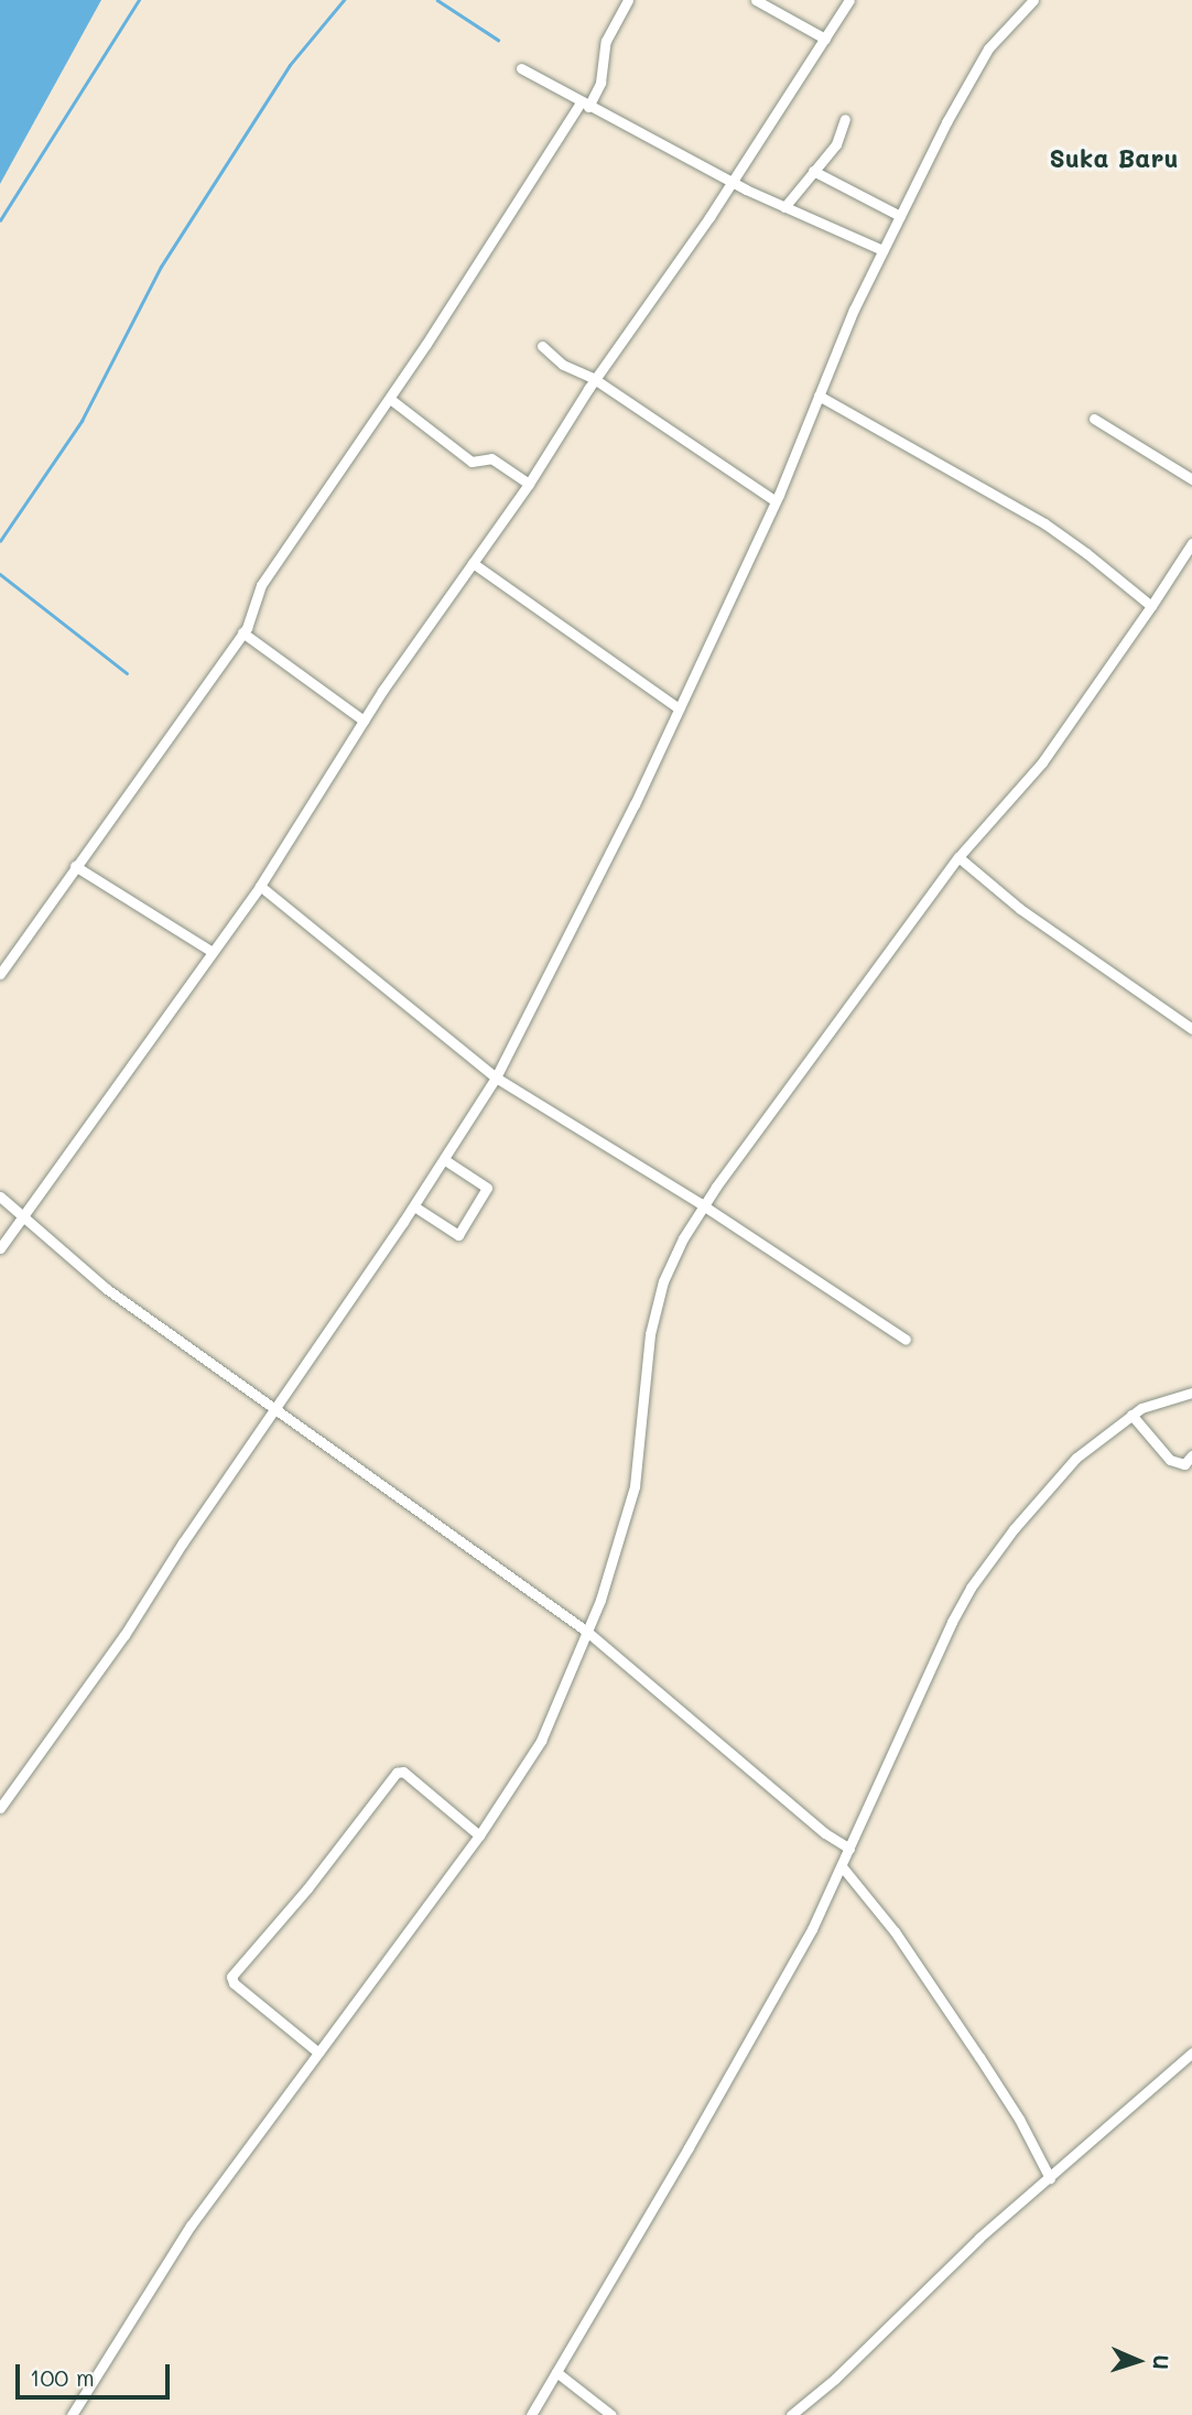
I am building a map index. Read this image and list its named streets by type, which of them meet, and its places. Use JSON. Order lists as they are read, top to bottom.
{
  "districts": ["Suka Baru"],
  "scale_bar": "100 m",
  "north": "right"
}
